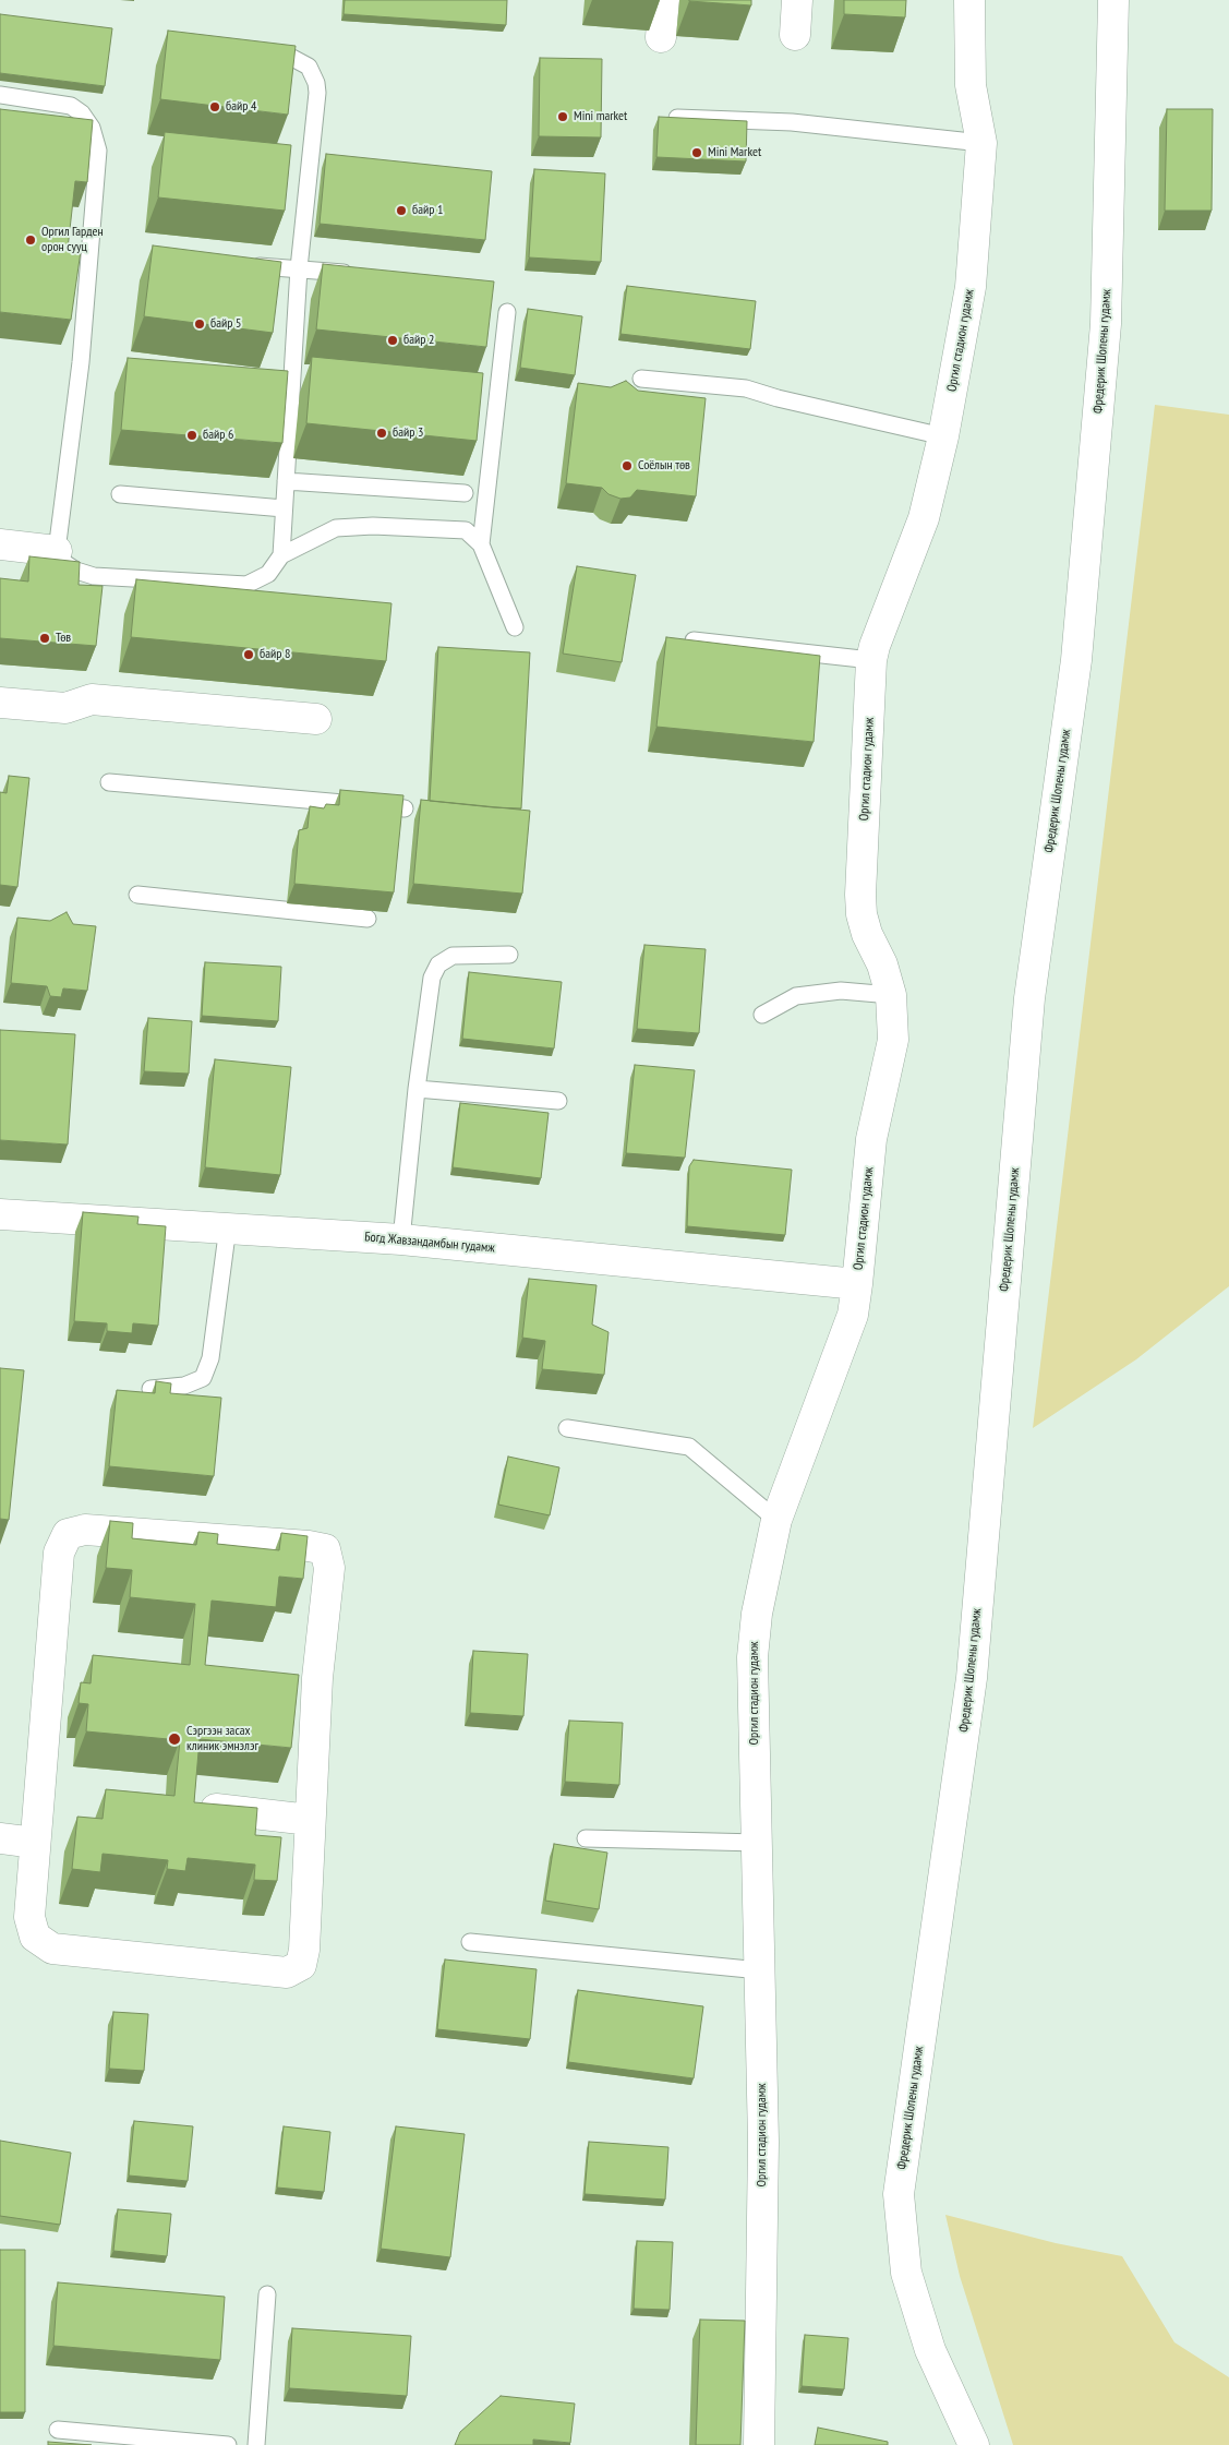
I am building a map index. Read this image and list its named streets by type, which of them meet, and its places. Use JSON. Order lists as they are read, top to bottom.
{
  "streets": {
    "street": ["Оргил стадион гудамж", "Фредерик Шопены гудамж", "Богд Жавзандамбын гудамж"]
  },
  "crossings": [
    ["Оргил стадион гудамж", "Богд Жавзандамбын гудамж"]
  ],
  "places": [
    "байр 4",
    "Mini market",
    "Mini Market",
    "байр 1",
    "Оргил Гарден орон сууц",
    "байр 5",
    "байр 2",
    "байр 3",
    "байр 6",
    "Соёлын төв",
    "Төв",
    "байр 8",
    "Сэргээн засах клиник эмнэлэг"
  ]
}
